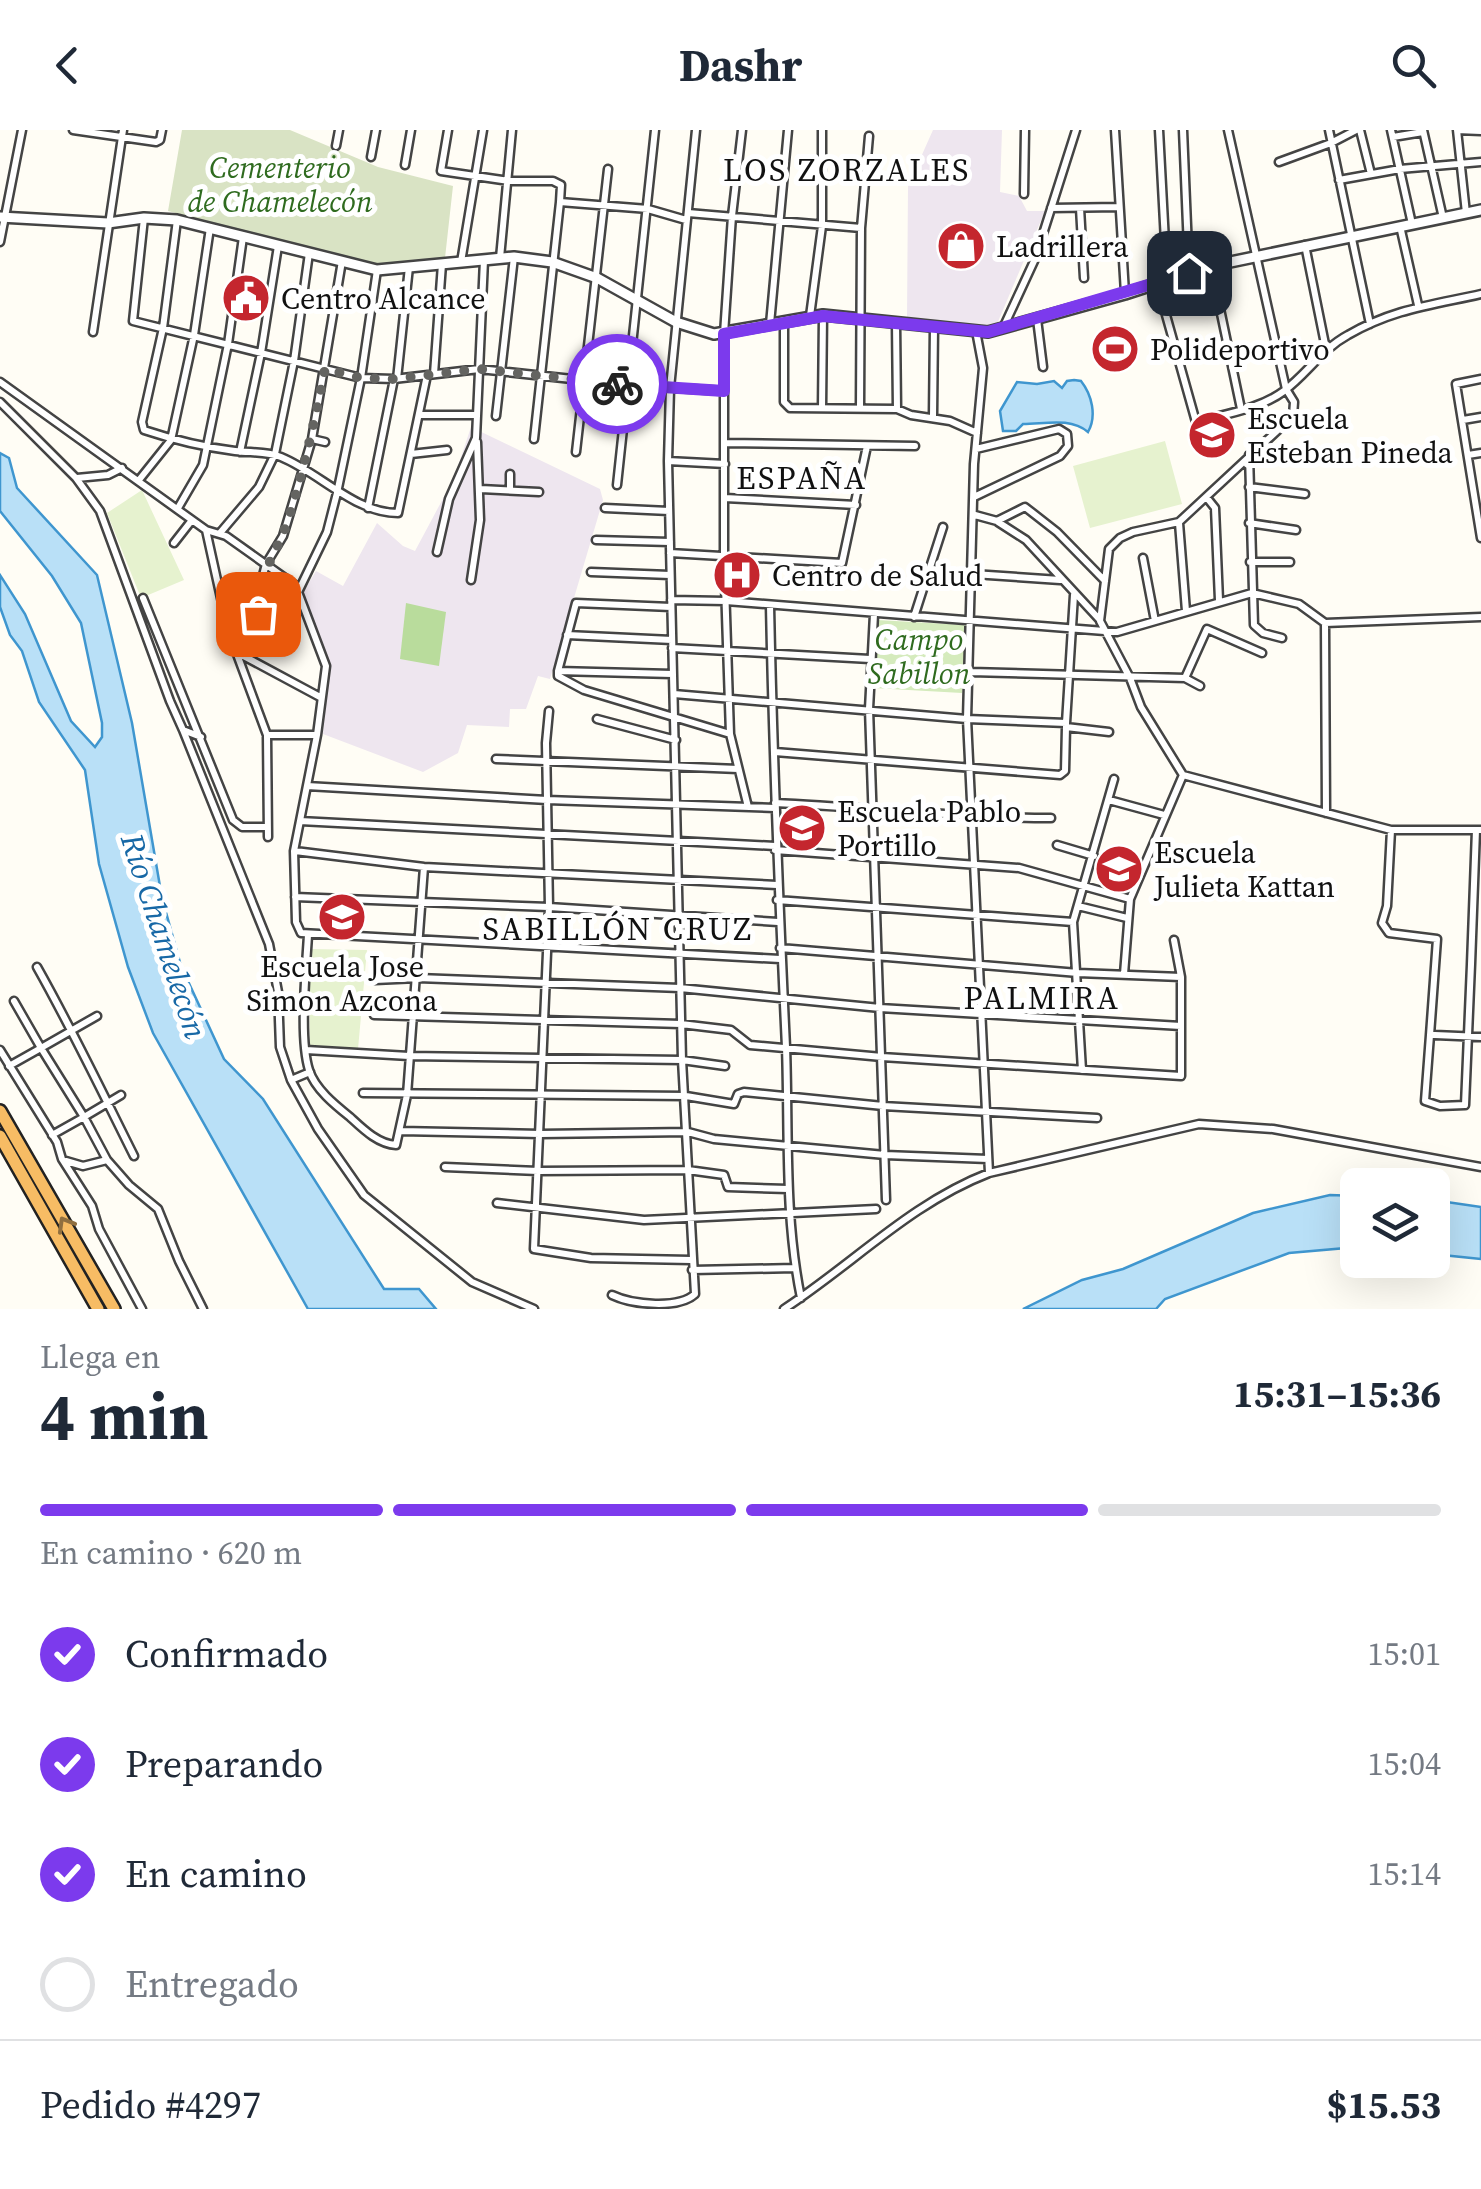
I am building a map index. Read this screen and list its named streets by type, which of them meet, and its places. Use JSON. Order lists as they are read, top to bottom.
{
  "districts": [
    "LOS ZORZALES",
    "ESPAÑA",
    "SABILLÓN CRUZ",
    "PALMIRA"
  ],
  "water": ["Río Chamelecón"],
  "parks": ["Cementerio de Chamelecón", "Campo Sabillon"],
  "places": {
    "shop": ["Ladrillera"],
    "public building": ["Centro Alcance"],
    "sports": ["Polideportivo"],
    "school or university": [
      "Escuela Esteban Pineda",
      "Escuela Pablo Portillo",
      "Escuela Julieta Kattan",
      "Escuela Jose Simon Azcona"
    ],
    "hospital": ["Centro de Salud"]
  },
  "page": {
    "header": "Dashr",
    "heading": ["4 min", "Llega en", "15:31–15:36"],
    "panel": ["Pedido #4297", "$15.53"],
    "bar": "En camino · 620 m",
    "list": [
      ["Confirmado", "15:01"],
      ["Preparando", "15:04"],
      ["En camino", "15:14"],
      "Entregado"
    ]
  }
}
